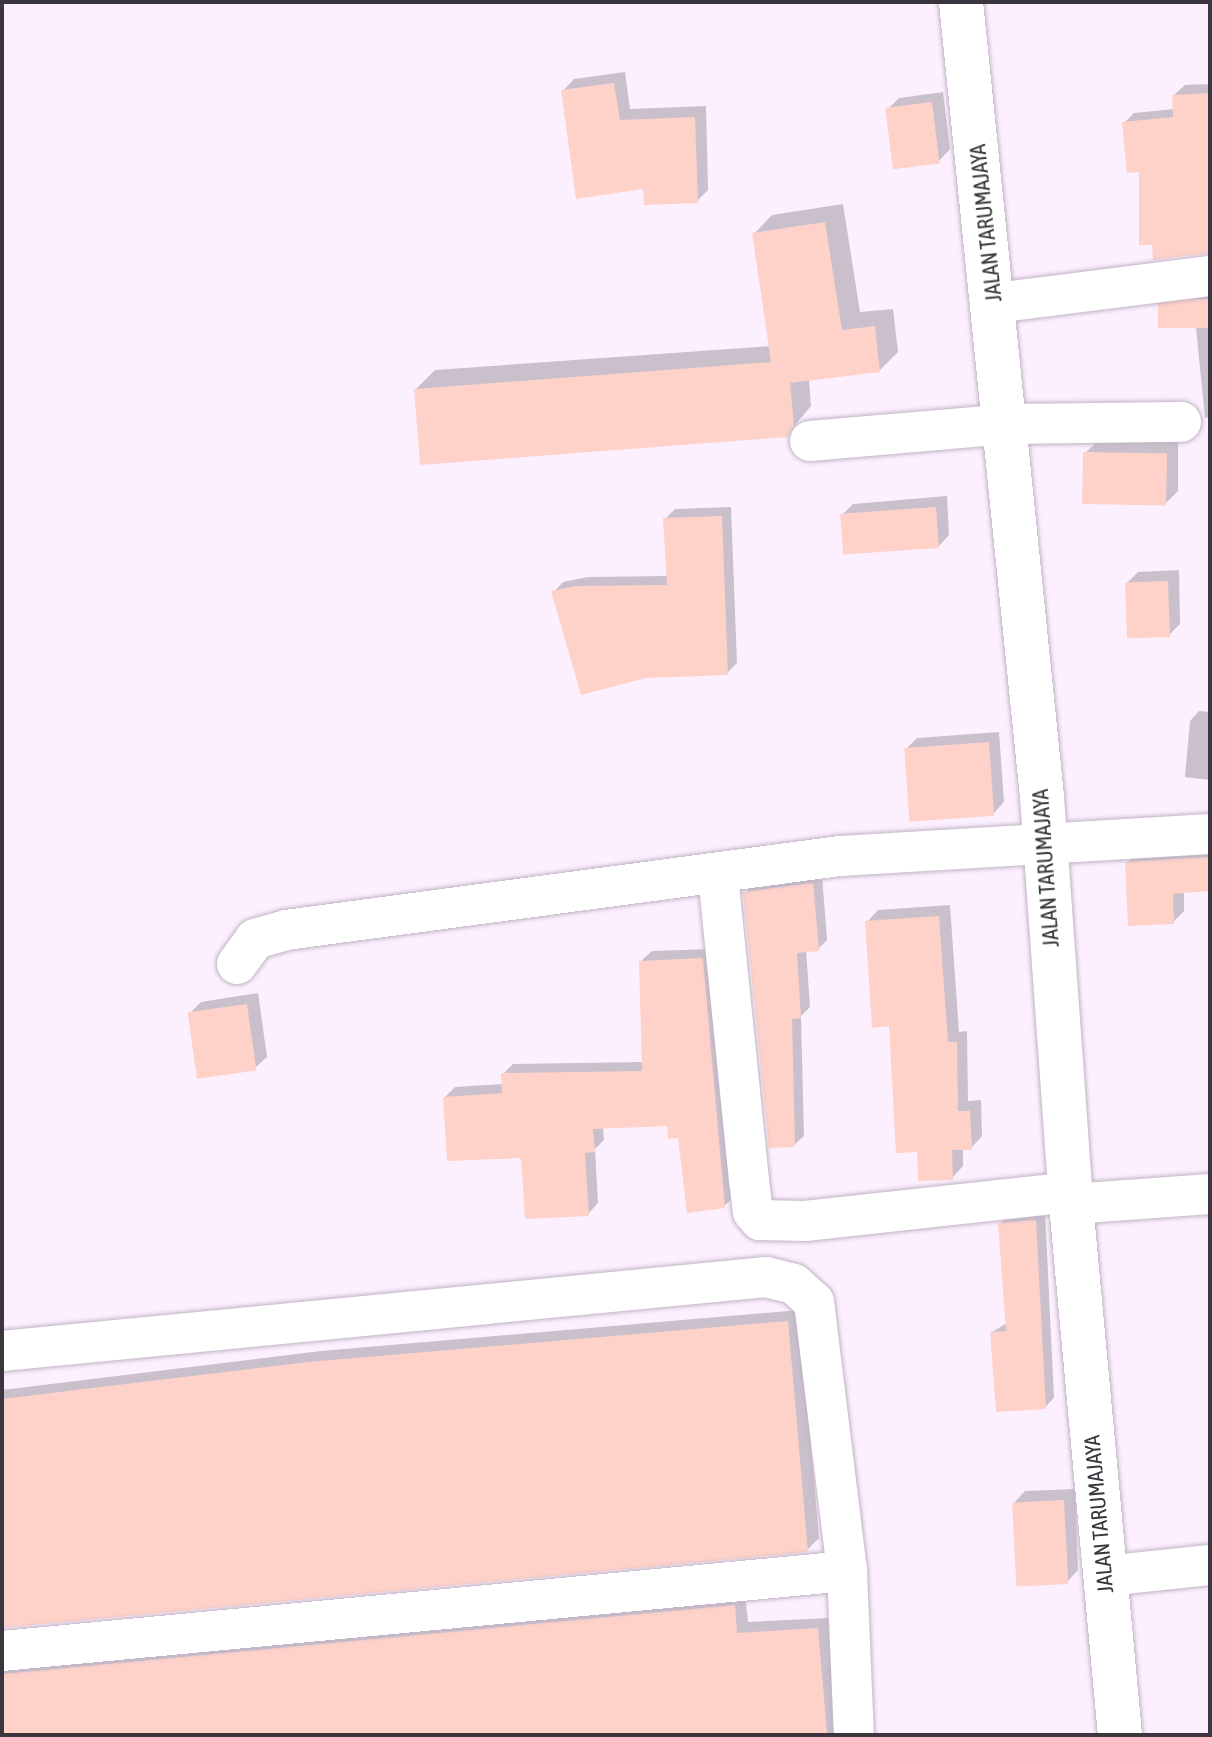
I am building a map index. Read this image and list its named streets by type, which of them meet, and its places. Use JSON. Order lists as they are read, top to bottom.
{
  "streets": {
    "street": ["JALAN TARUMAJAYA"]
  }
}
